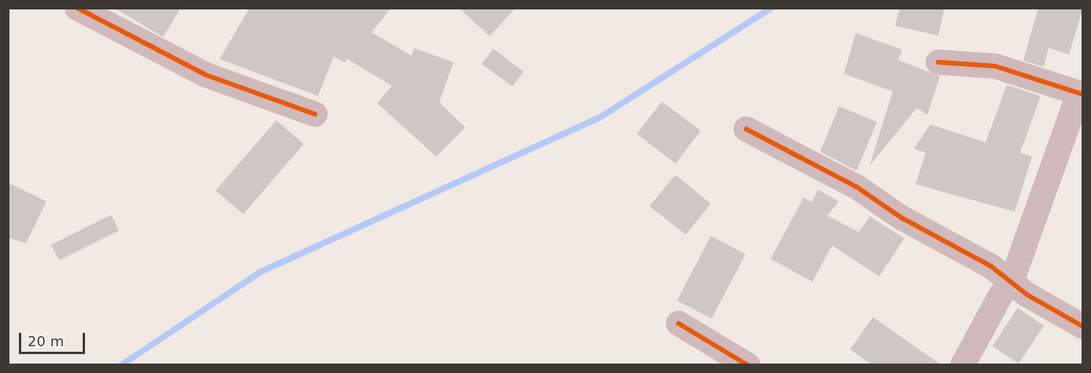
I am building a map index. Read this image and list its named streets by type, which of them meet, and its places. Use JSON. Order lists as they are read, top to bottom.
{
  "scale_bar": "20 m"
}
